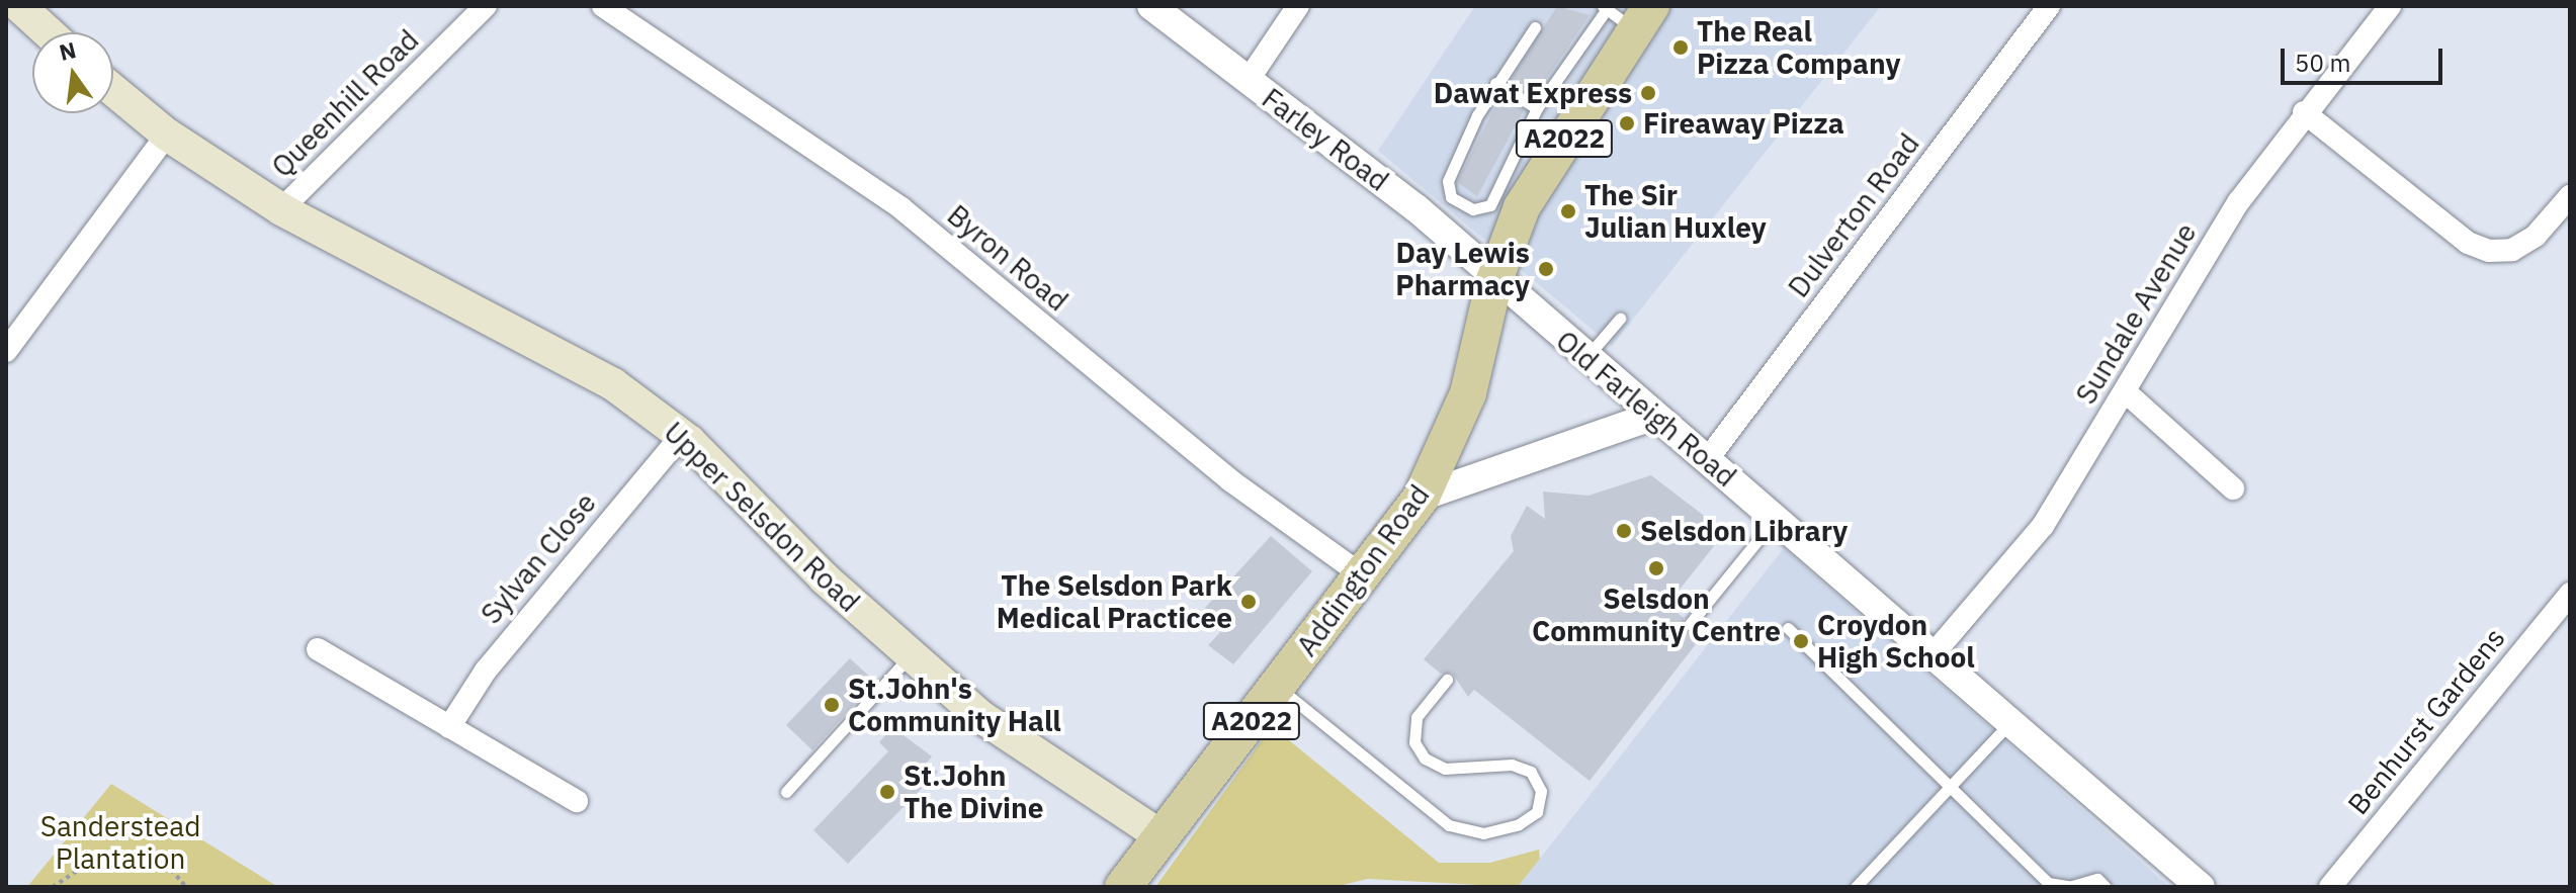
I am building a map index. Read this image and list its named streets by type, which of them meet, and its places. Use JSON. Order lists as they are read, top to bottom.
{
  "streets": {
    "main road": ["A2022", "Upper Selsdon Road", "Addington Road"],
    "street": [
      "Queenhill Road",
      "Farley Road",
      "Dulverton Road",
      "Byron Road",
      "Sundale Avenue",
      "Old Farleigh Road",
      "Sylvan Close",
      "Benhurst Gardens"
    ]
  },
  "crossings": [
    ["Queenhill Road", "Upper Selsdon Road"],
    ["Farley Road", "Old Farleigh Road"],
    ["Farley Road", "Addington Road"],
    ["Dulverton Road", "Old Farleigh Road"],
    ["Byron Road", "Addington Road"],
    ["Sundale Avenue", "Old Farleigh Road"],
    ["Old Farleigh Road", "Addington Road"],
    ["Upper Selsdon Road", "Sylvan Close"],
    ["Upper Selsdon Road", "Addington Road"]
  ],
  "parks": ["Sanderstead Plantation"],
  "places": [
    "The Real Pizza Company",
    "Dawat Express",
    "Fireaway Pizza",
    "The Sir Julian Huxley",
    "Day Lewis Pharmacy",
    "Selsdon Library",
    "Selsdon Community Centre",
    "The Selsdon Park Medical Practicee",
    "Croydon High School",
    "St.John's Community Hall",
    "St.John The Divine"
  ],
  "scale_bar": "50 m",
  "north": "top"
}
